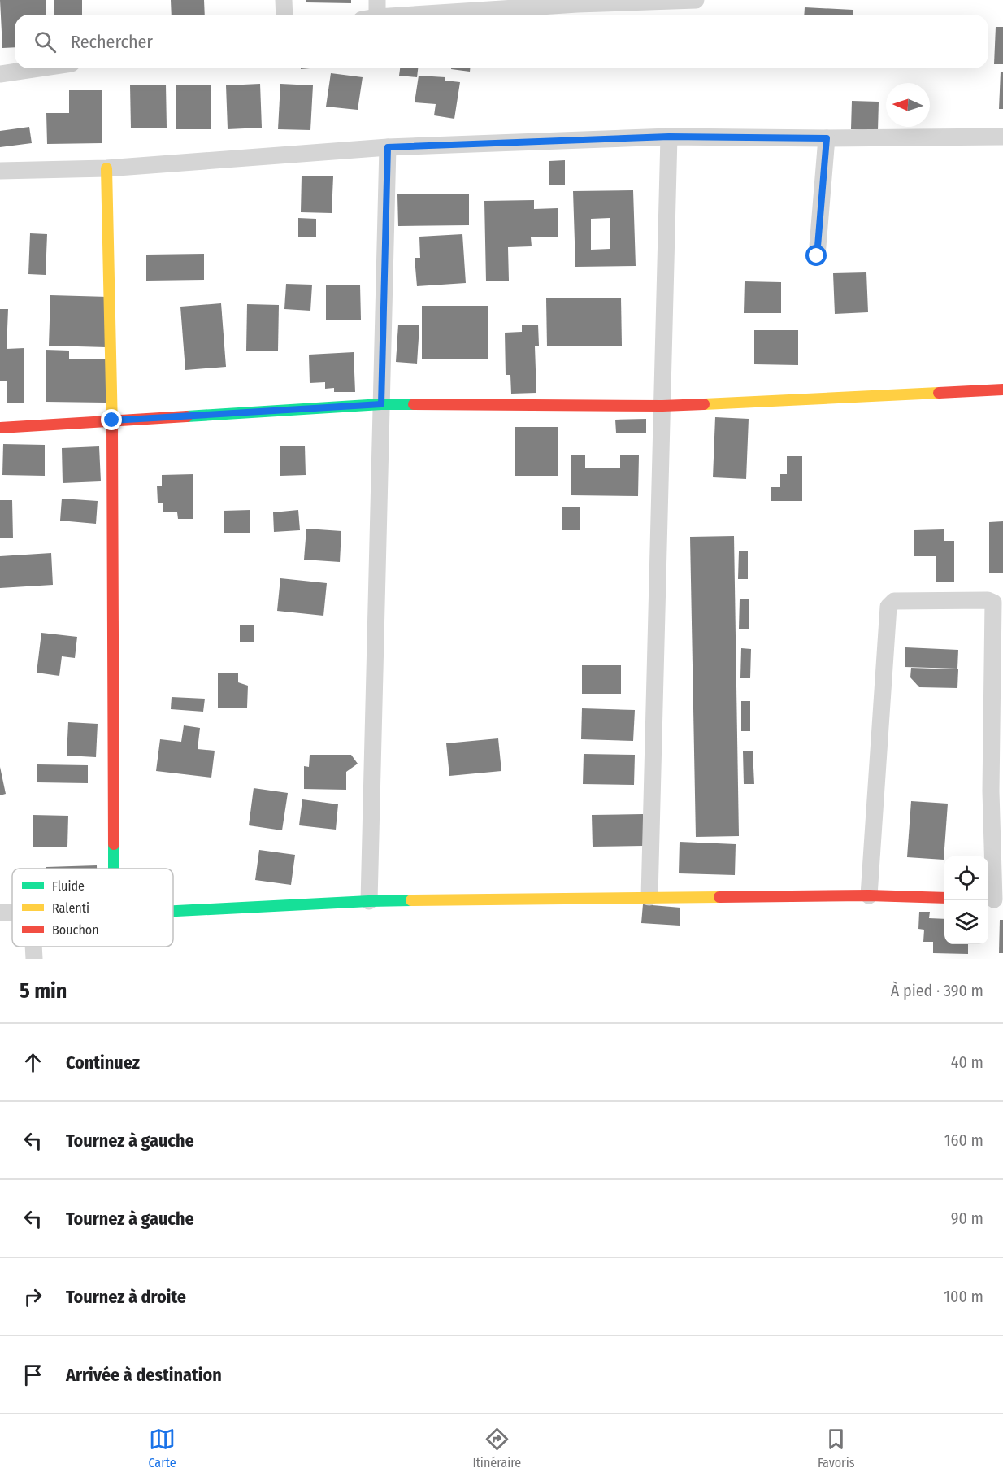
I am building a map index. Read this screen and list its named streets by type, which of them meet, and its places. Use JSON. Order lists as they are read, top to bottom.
{
  "legend": ["Fluide", "Ralenti", "Bouchon"],
  "north": "left",
  "page": {
    "search": "Rechercher",
    "heading": ["5 min", "À pied · 390 m"],
    "list": [
      ["Continuez", "40 m"],
      ["Tournez à gauche", "160 m"],
      ["Tournez à gauche", "90 m"],
      ["Tournez à droite", "100 m"],
      "Arrivée à destination"
    ],
    "nav": ["Carte", "Itinéraire", "Favoris"]
  }
}
